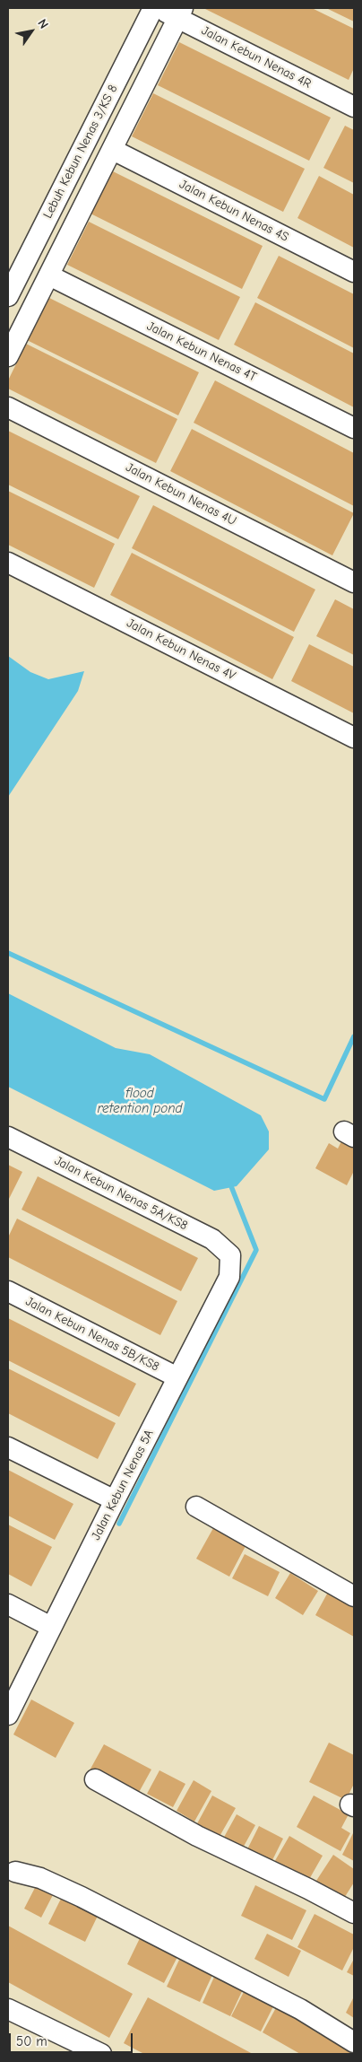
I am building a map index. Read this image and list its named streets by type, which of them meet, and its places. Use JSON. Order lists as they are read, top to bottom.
{
  "streets": {
    "street": [
      "Jalan Kebun Nenas 4R",
      "Lebuh Kebun Nenas 3/KS 8",
      "Jalan Kebun Nenas 4S",
      "Jalan Kebun Nenas 4T",
      "Jalan Kebun Nenas 4U",
      "Jalan Kebun Nenas 4V",
      "Jalan Kebun Nenas 5A/KS8",
      "Jalan Kebun Nenas 5B/KS8",
      "Jalan Kebun Nenas 5A"
    ]
  },
  "crossings": [
    ["Jalan Kebun Nenas 5A/KS8", "Jalan Kebun Nenas 5A"],
    ["Jalan Kebun Nenas 5B/KS8", "Jalan Kebun Nenas 5A"]
  ],
  "water": ["flood retention pond"],
  "scale_bar": "50 m",
  "north": "top right"
}
